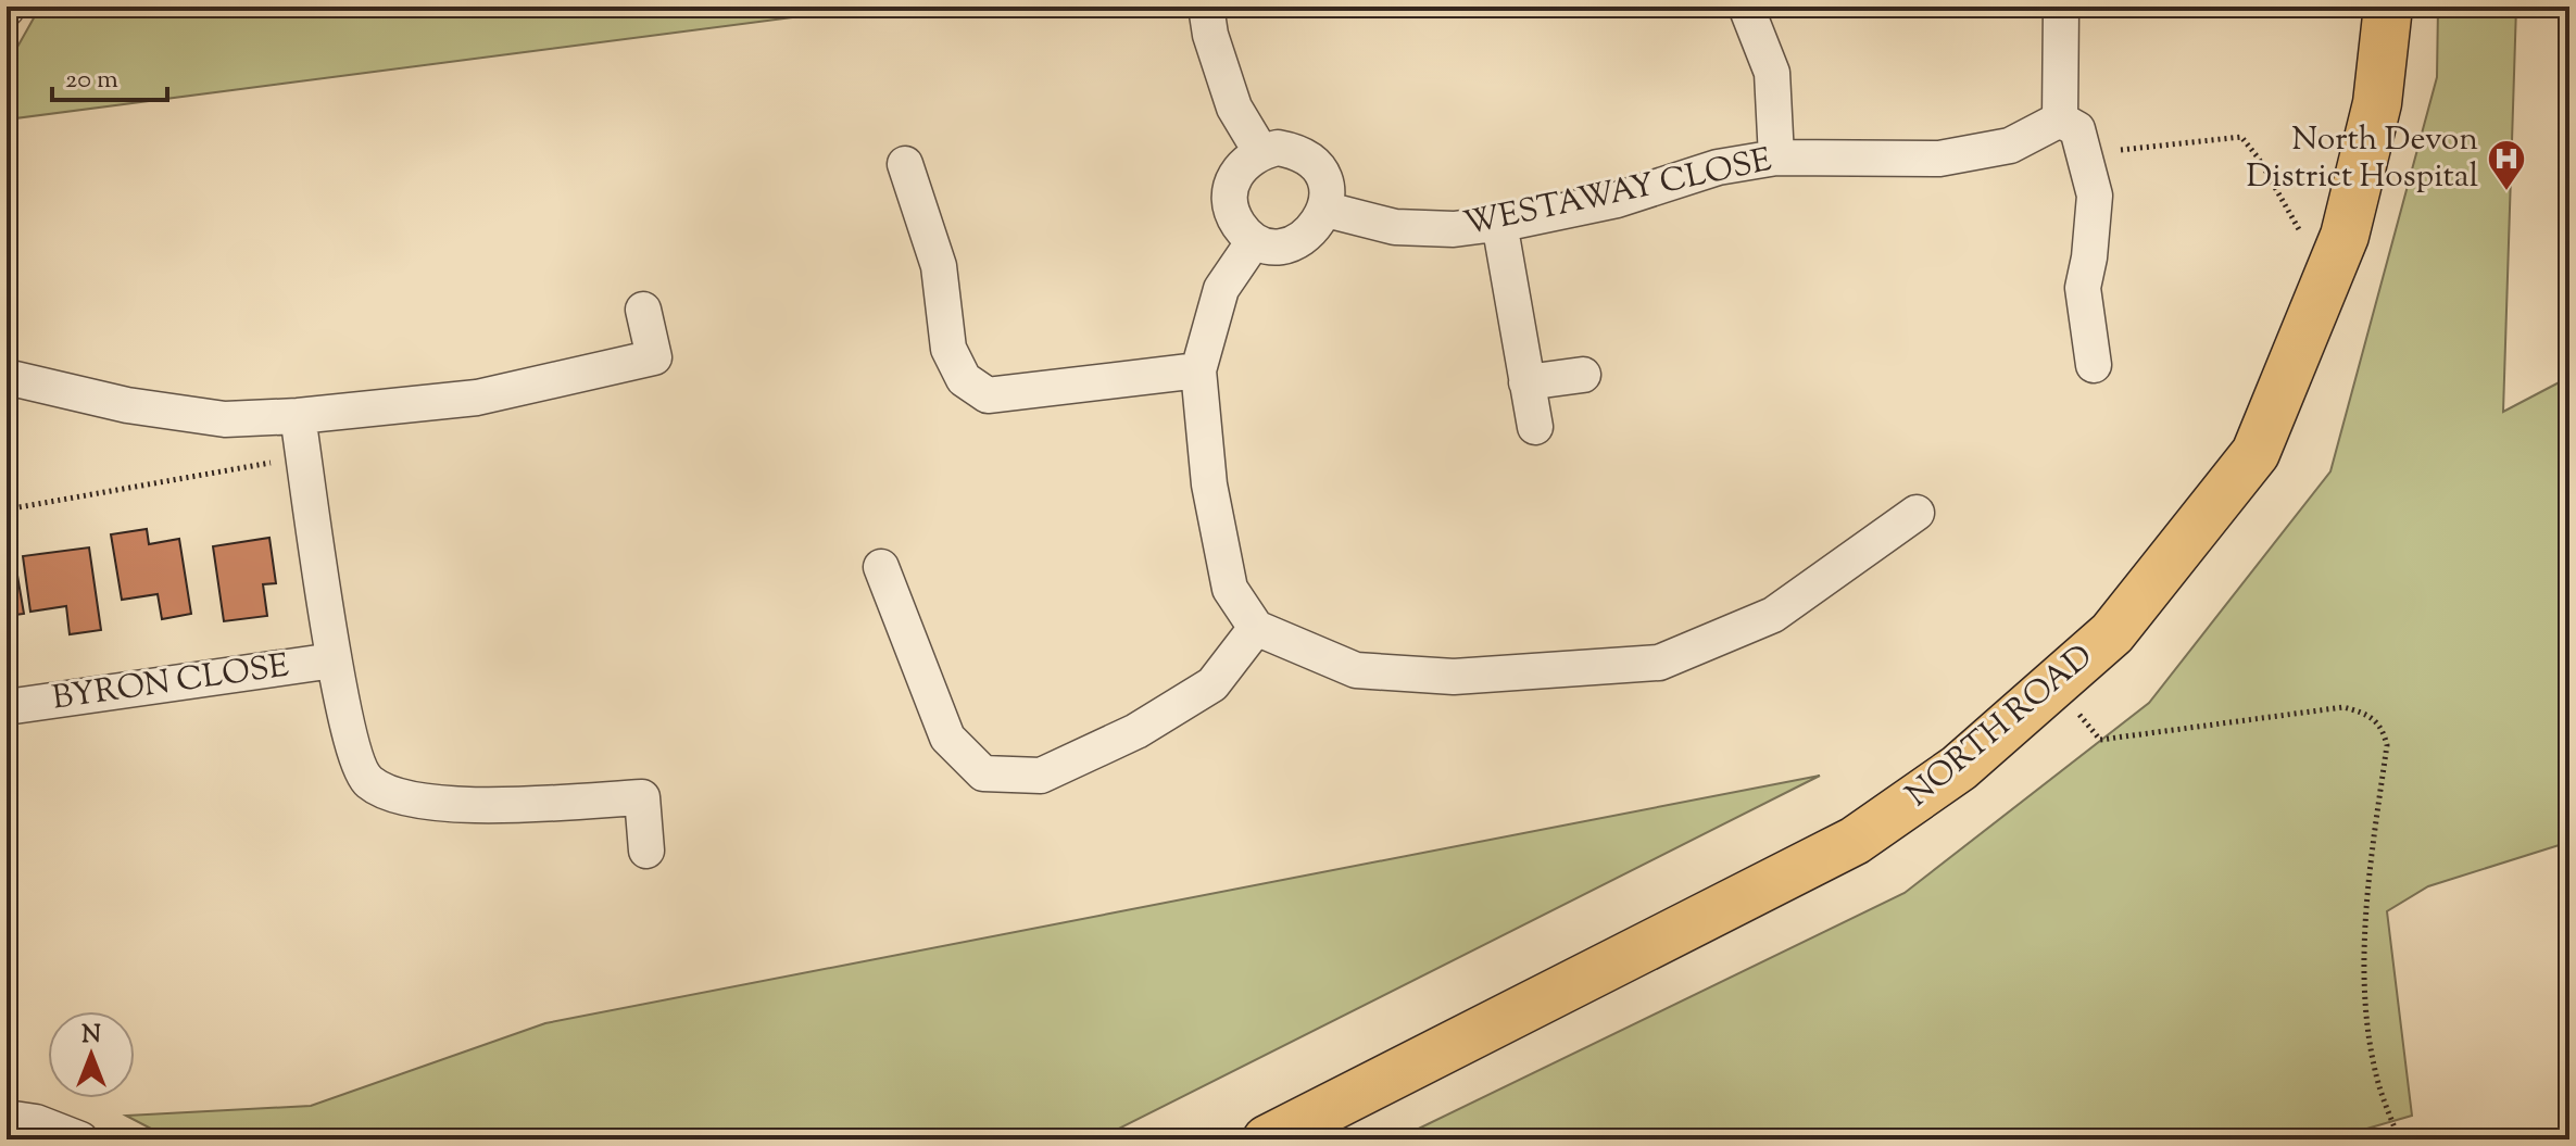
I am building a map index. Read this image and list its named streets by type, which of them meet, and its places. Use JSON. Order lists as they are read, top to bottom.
{
  "streets": {
    "main road": ["NORTH ROAD"],
    "street": ["WESTAWAY CLOSE", "BYRON CLOSE"]
  },
  "places": {
    "hospital": ["North Devon District Hospital"]
  },
  "scale_bar": "20 m",
  "north": "top"
}
